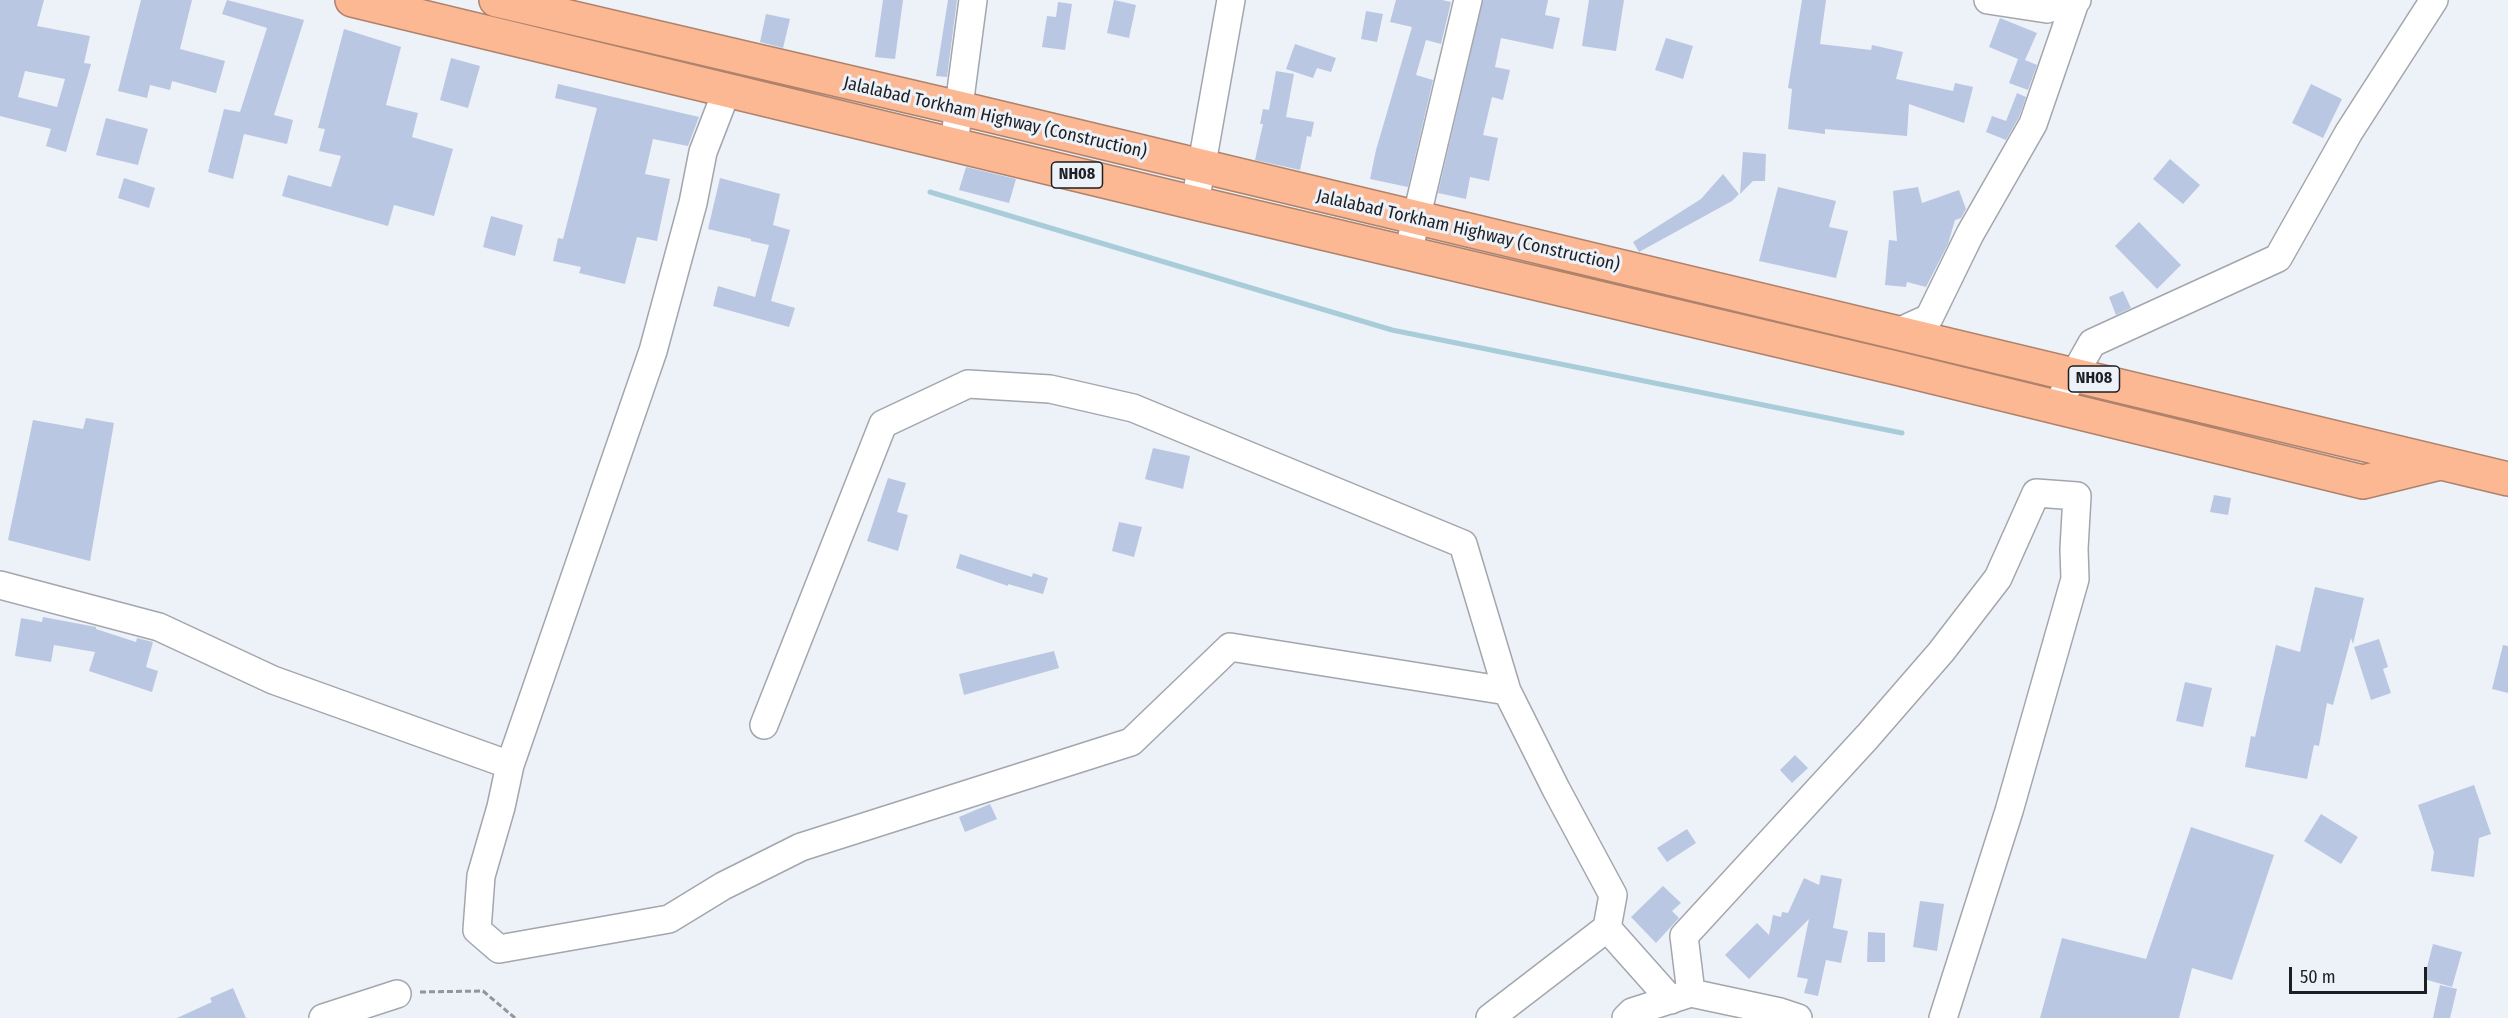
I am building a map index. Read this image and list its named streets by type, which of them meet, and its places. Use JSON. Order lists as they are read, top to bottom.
{
  "streets": {
    "highway": ["Jalalabad Torkham Highway (Construction)", "NH08"]
  },
  "crossings": [
    ["Jalalabad Torkham Highway (Construction)", "NH08"]
  ],
  "scale_bar": "50 m"
}
